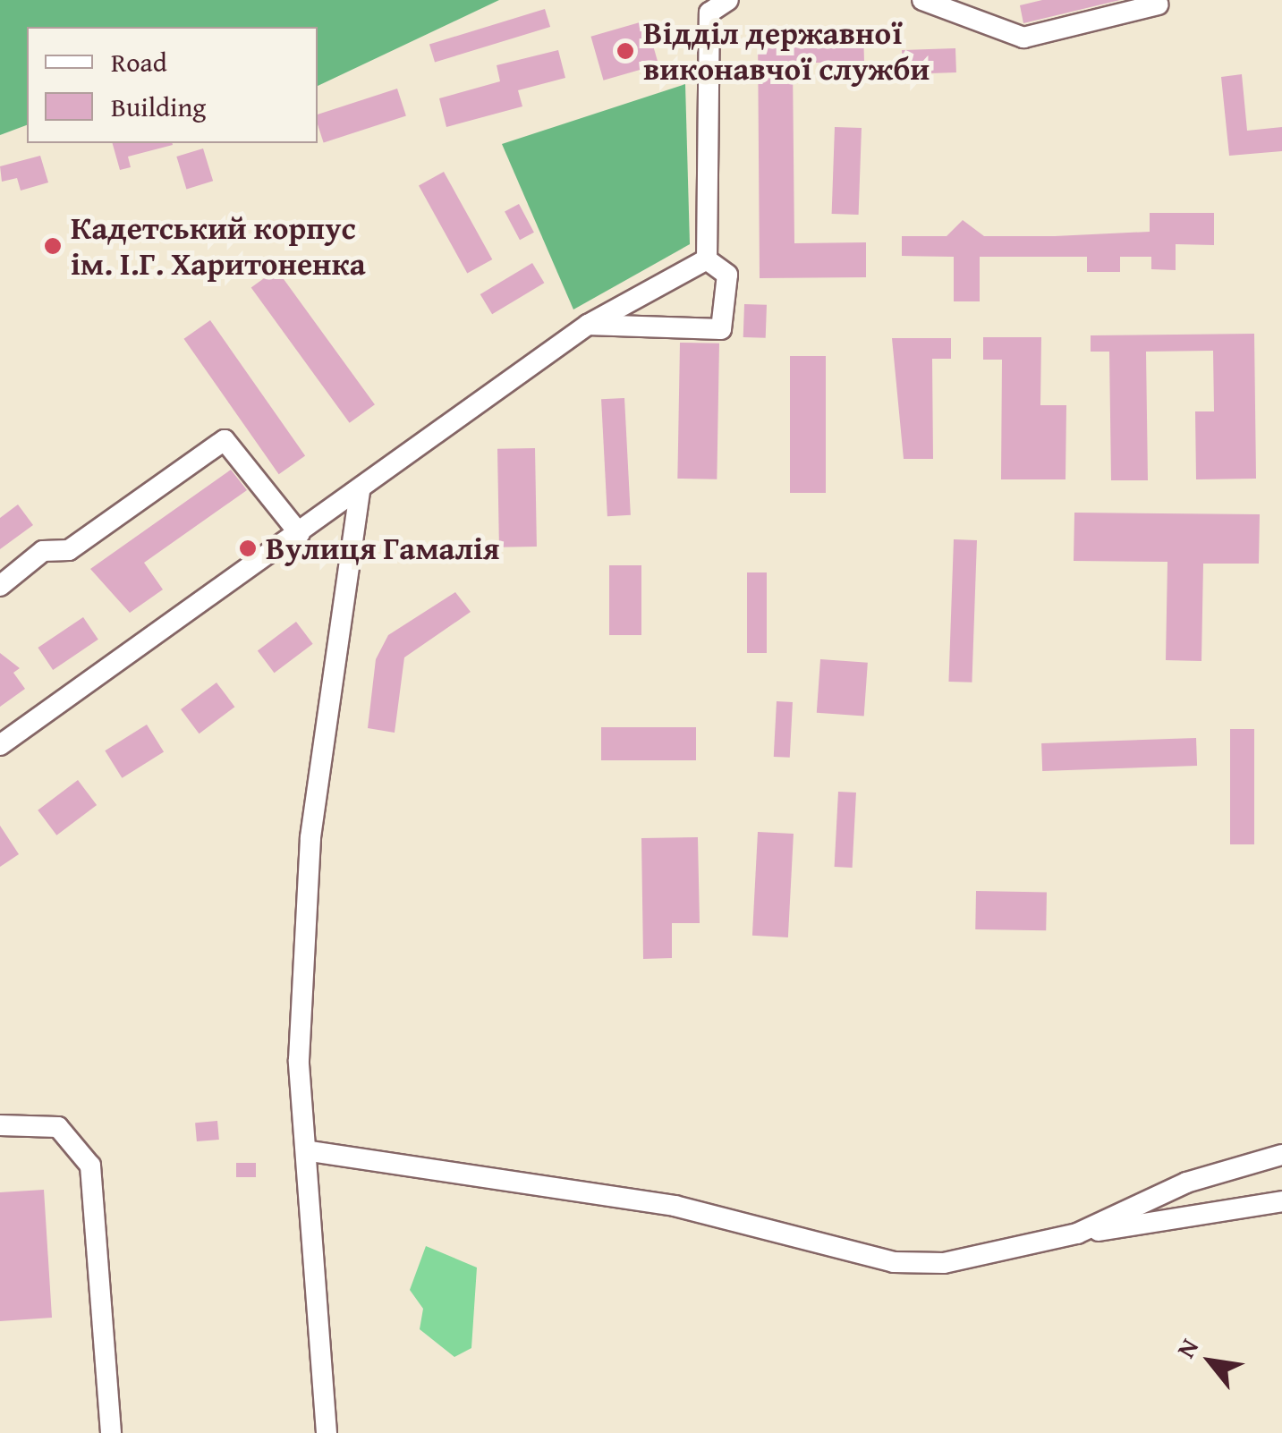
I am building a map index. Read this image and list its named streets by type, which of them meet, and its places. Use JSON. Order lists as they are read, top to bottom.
{
  "places": ["Відділ державної виконавчої служби", "Кадетський корпус ім. І.Г. Харитоненка", "Вулиця Гамалія"],
  "legend": ["Road", "Building"],
  "north": "top left"
}
